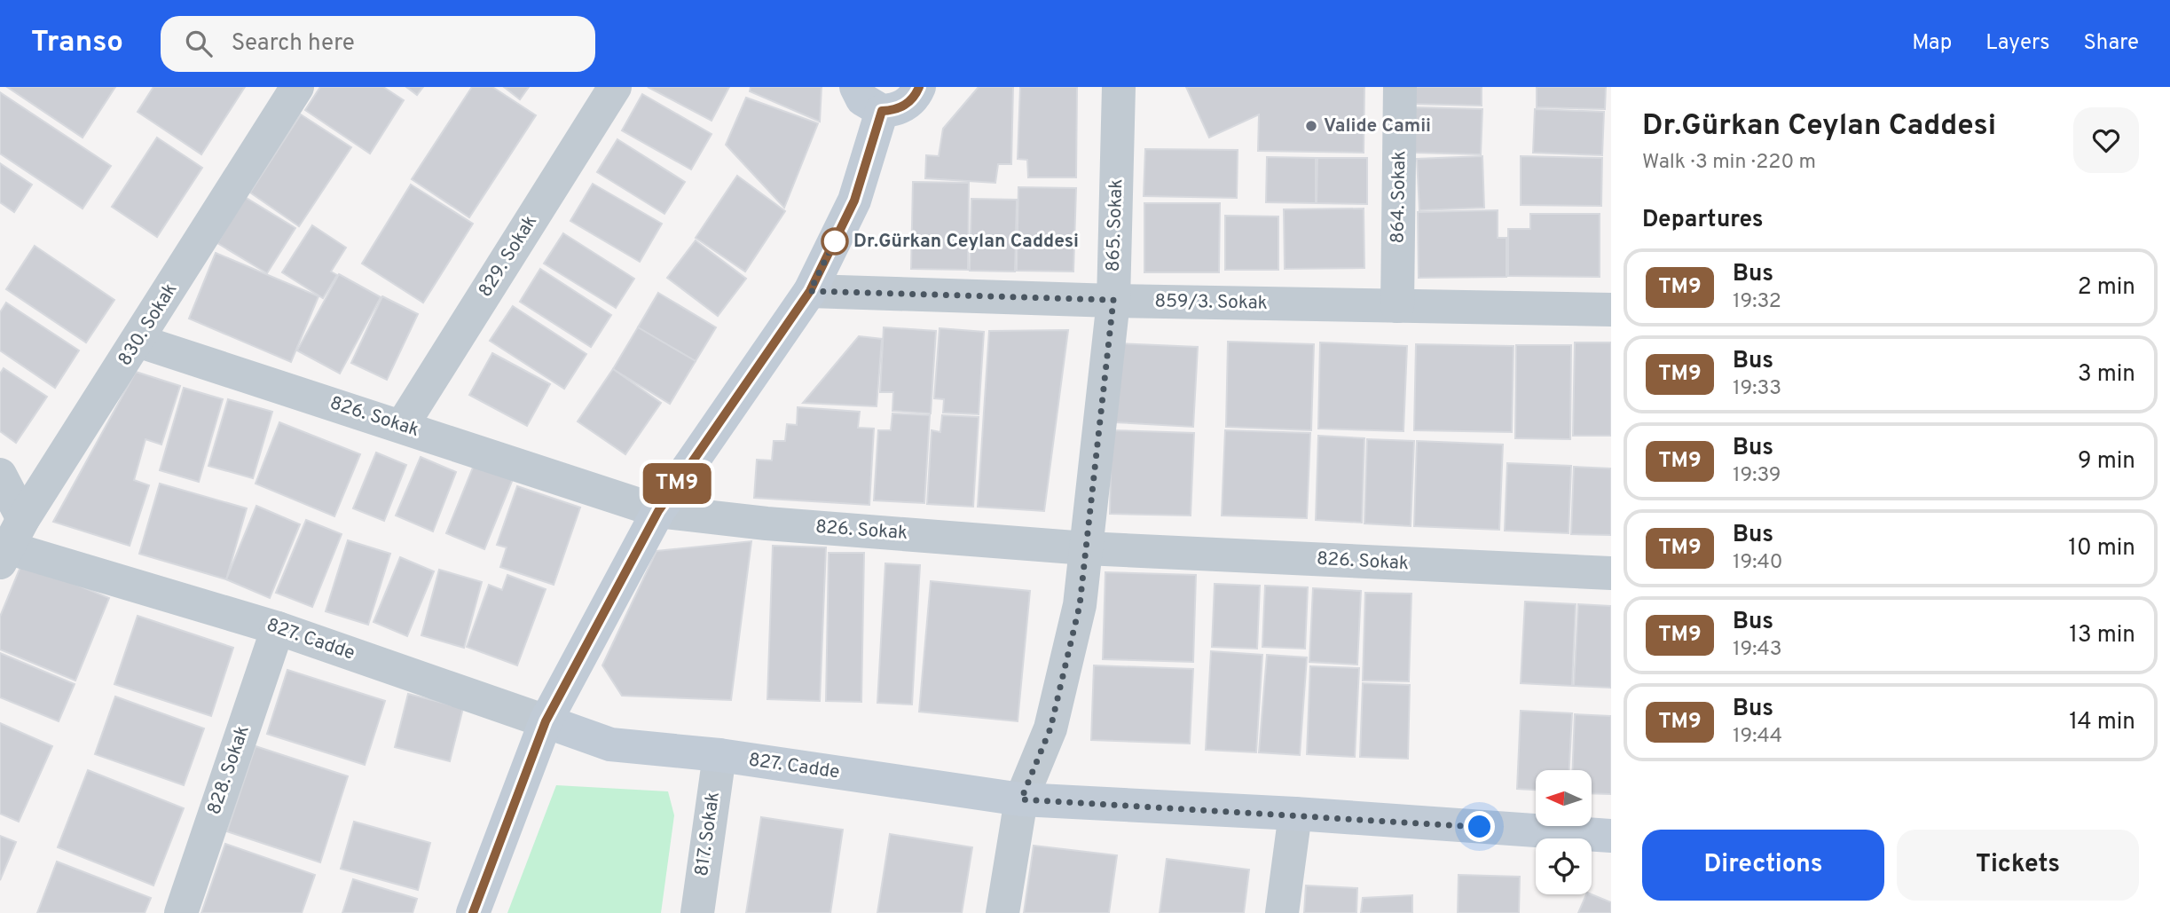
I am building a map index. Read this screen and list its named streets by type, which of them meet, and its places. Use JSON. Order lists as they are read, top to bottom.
{
  "streets": {
    "street": [
      "864. Sokak",
      "865. Sokak",
      "829. Sokak",
      "859/3. Sokak",
      "830. Sokak",
      "826. Sokak",
      "827. Cadde",
      "828. Sokak",
      "817. Sokak"
    ]
  },
  "crossings": [
    ["864. Sokak", "859/3. Sokak"],
    ["865. Sokak", "859/3. Sokak"],
    ["865. Sokak", "826. Sokak"],
    ["865. Sokak", "827. Cadde"],
    ["829. Sokak", "826. Sokak"],
    ["830. Sokak", "826. Sokak"],
    ["830. Sokak", "827. Cadde"],
    ["827. Cadde", "828. Sokak"],
    ["827. Cadde", "817. Sokak"]
  ],
  "places": ["Valide Camii", "Dr.Gürkan Ceylan Caddesi"],
  "lines": ["bus line TM9"],
  "north": "left",
  "page": {
    "header": "Transo",
    "search": "Search here",
    "nav": ["Map", "Layers", "Share"],
    "on_map": "TM9",
    "heading": [
      ["Dr.Gürkan Ceylan Caddesi", "Walk · 3 min · 220 m"],
      "Departures"
    ],
    "list": [
      {
        "mark": "TM9",
        "name": "Bus",
        "note": "19:32",
        "value": "2 min"
      },
      {
        "mark": "TM9",
        "name": "Bus",
        "note": "19:33",
        "value": "3 min"
      },
      {
        "mark": "TM9",
        "name": "Bus",
        "note": "19:39",
        "value": "9 min"
      },
      {
        "mark": "TM9",
        "name": "Bus",
        "note": "19:40",
        "value": "10 min"
      },
      {
        "mark": "TM9",
        "name": "Bus",
        "note": "19:43",
        "value": "13 min"
      },
      {
        "mark": "TM9",
        "name": "Bus",
        "note": "19:44",
        "value": "14 min"
      }
    ],
    "buttons": ["Directions", "Tickets"]
  }
}
